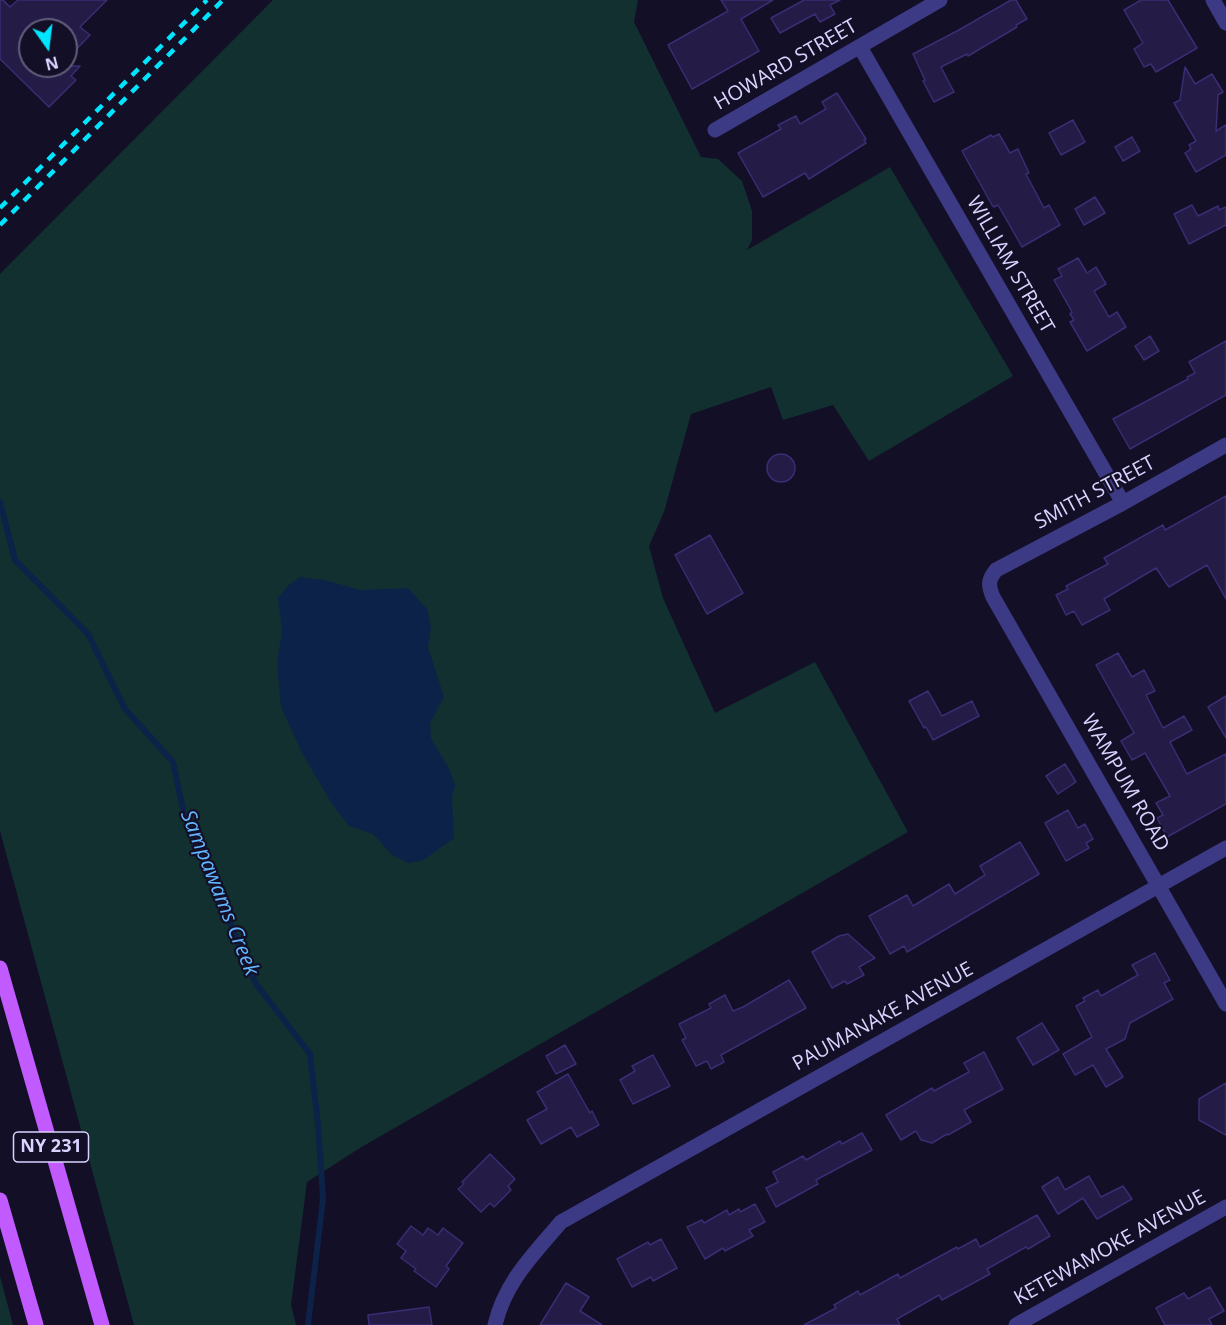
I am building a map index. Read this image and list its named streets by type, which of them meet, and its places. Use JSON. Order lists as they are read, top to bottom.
{
  "streets": {
    "main road": ["NY 231"],
    "street": [
      "HOWARD STREET",
      "WILLIAM STREET",
      "SMITH STREET",
      "WAMPUM ROAD",
      "PAUMANAKE AVENUE",
      "KETEWAMOKE AVENUE"
    ]
  },
  "crossings": [
    ["HOWARD STREET", "WILLIAM STREET"],
    ["WILLIAM STREET", "SMITH STREET"],
    ["SMITH STREET", "WAMPUM ROAD"],
    ["WAMPUM ROAD", "PAUMANAKE AVENUE"]
  ],
  "water": ["Sampawams Creek"],
  "north": "bottom"
}
